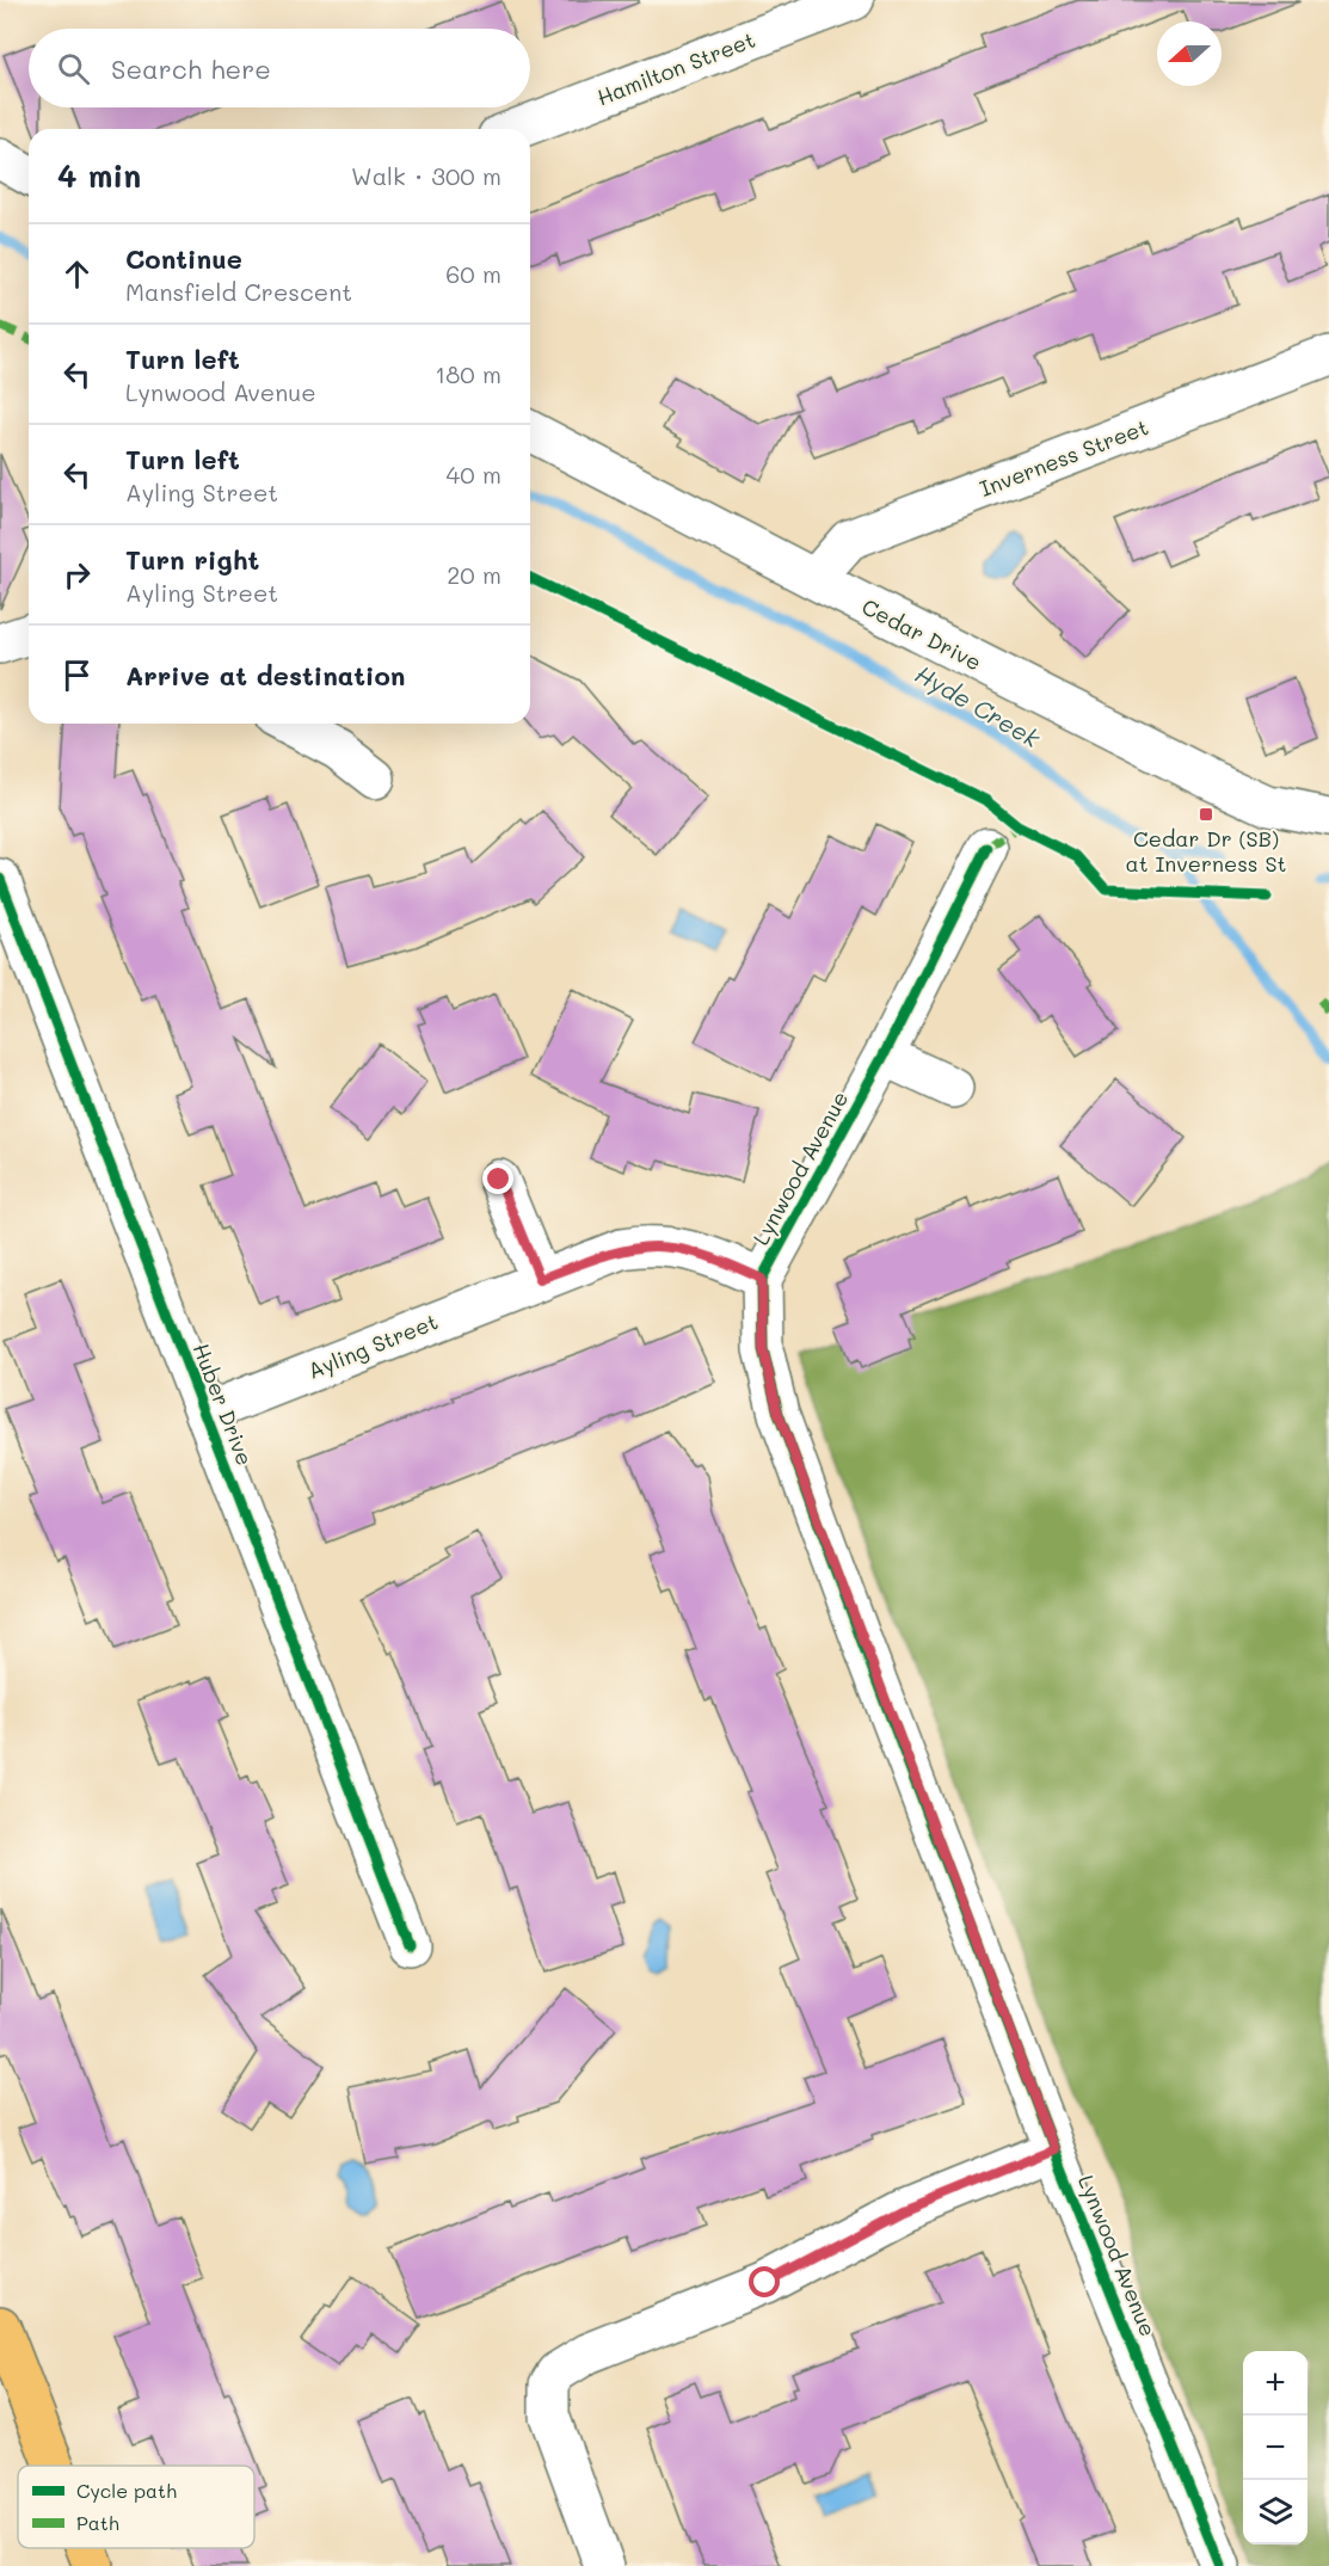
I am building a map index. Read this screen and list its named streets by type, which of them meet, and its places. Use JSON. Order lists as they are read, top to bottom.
{
  "streets": {
    "street": [
      "Hamilton Street",
      "Inverness Street",
      "Cedar Drive",
      "Lynwood Avenue",
      "Ayling Street",
      "Huber Drive"
    ]
  },
  "crossings": [
    ["Inverness Street", "Cedar Drive"],
    ["Lynwood Avenue", "Ayling Street"],
    ["Ayling Street", "Huber Drive"]
  ],
  "water": ["Hyde Creek"],
  "places": {
    "transit": ["Cedar Dr (SB) at Inverness St"]
  },
  "legend": ["Cycle path", "Path"],
  "north": "left",
  "page": {
    "search": "Search here",
    "heading": ["4 min", "Walk · 300 m"],
    "list": [
      ["Continue", "Mansfield Crescent", "60 m"],
      ["Turn left", "Lynwood Avenue", "180 m"],
      ["Turn left", "Ayling Street", "40 m"],
      ["Turn right", "Ayling Street", "20 m"],
      "Arrive at destination"
    ],
    "map_buttons": ["+", "−"]
  }
}
